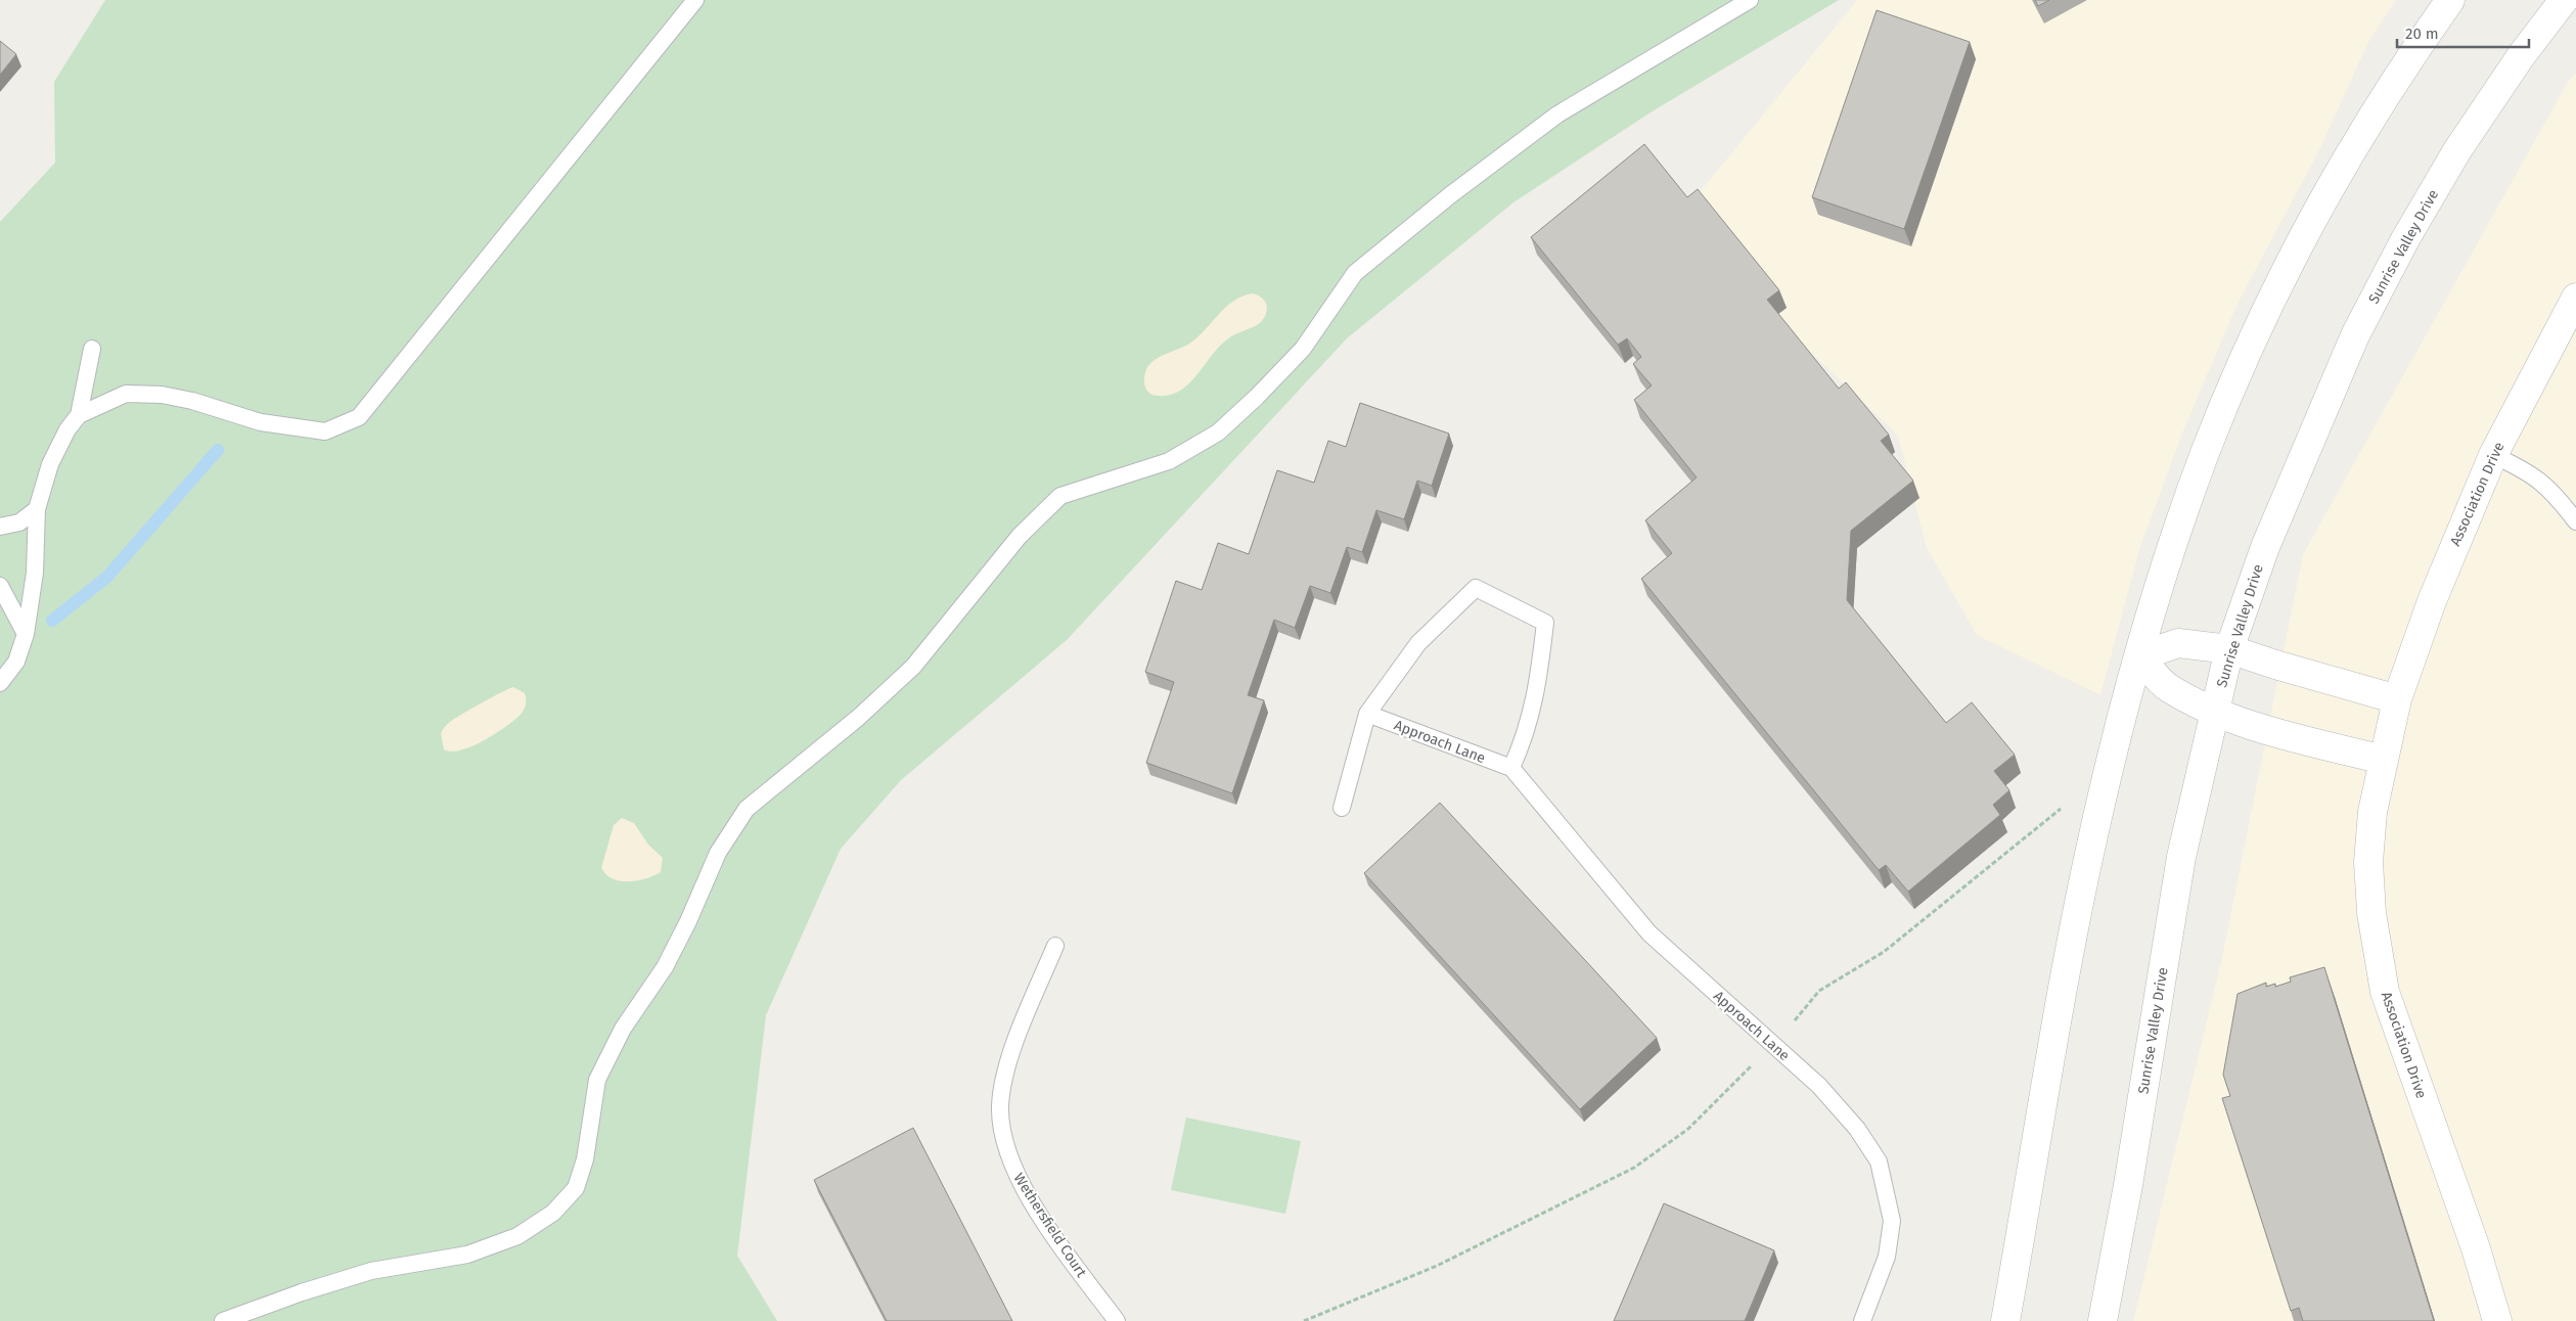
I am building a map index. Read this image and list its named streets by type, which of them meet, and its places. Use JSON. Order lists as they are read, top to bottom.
{
  "streets": {
    "main road": ["Sunrise Valley Drive", "Association Drive"],
    "lane": ["Approach Lane", "Wethersfield Court"]
  },
  "scale_bar": "20 m"
}
